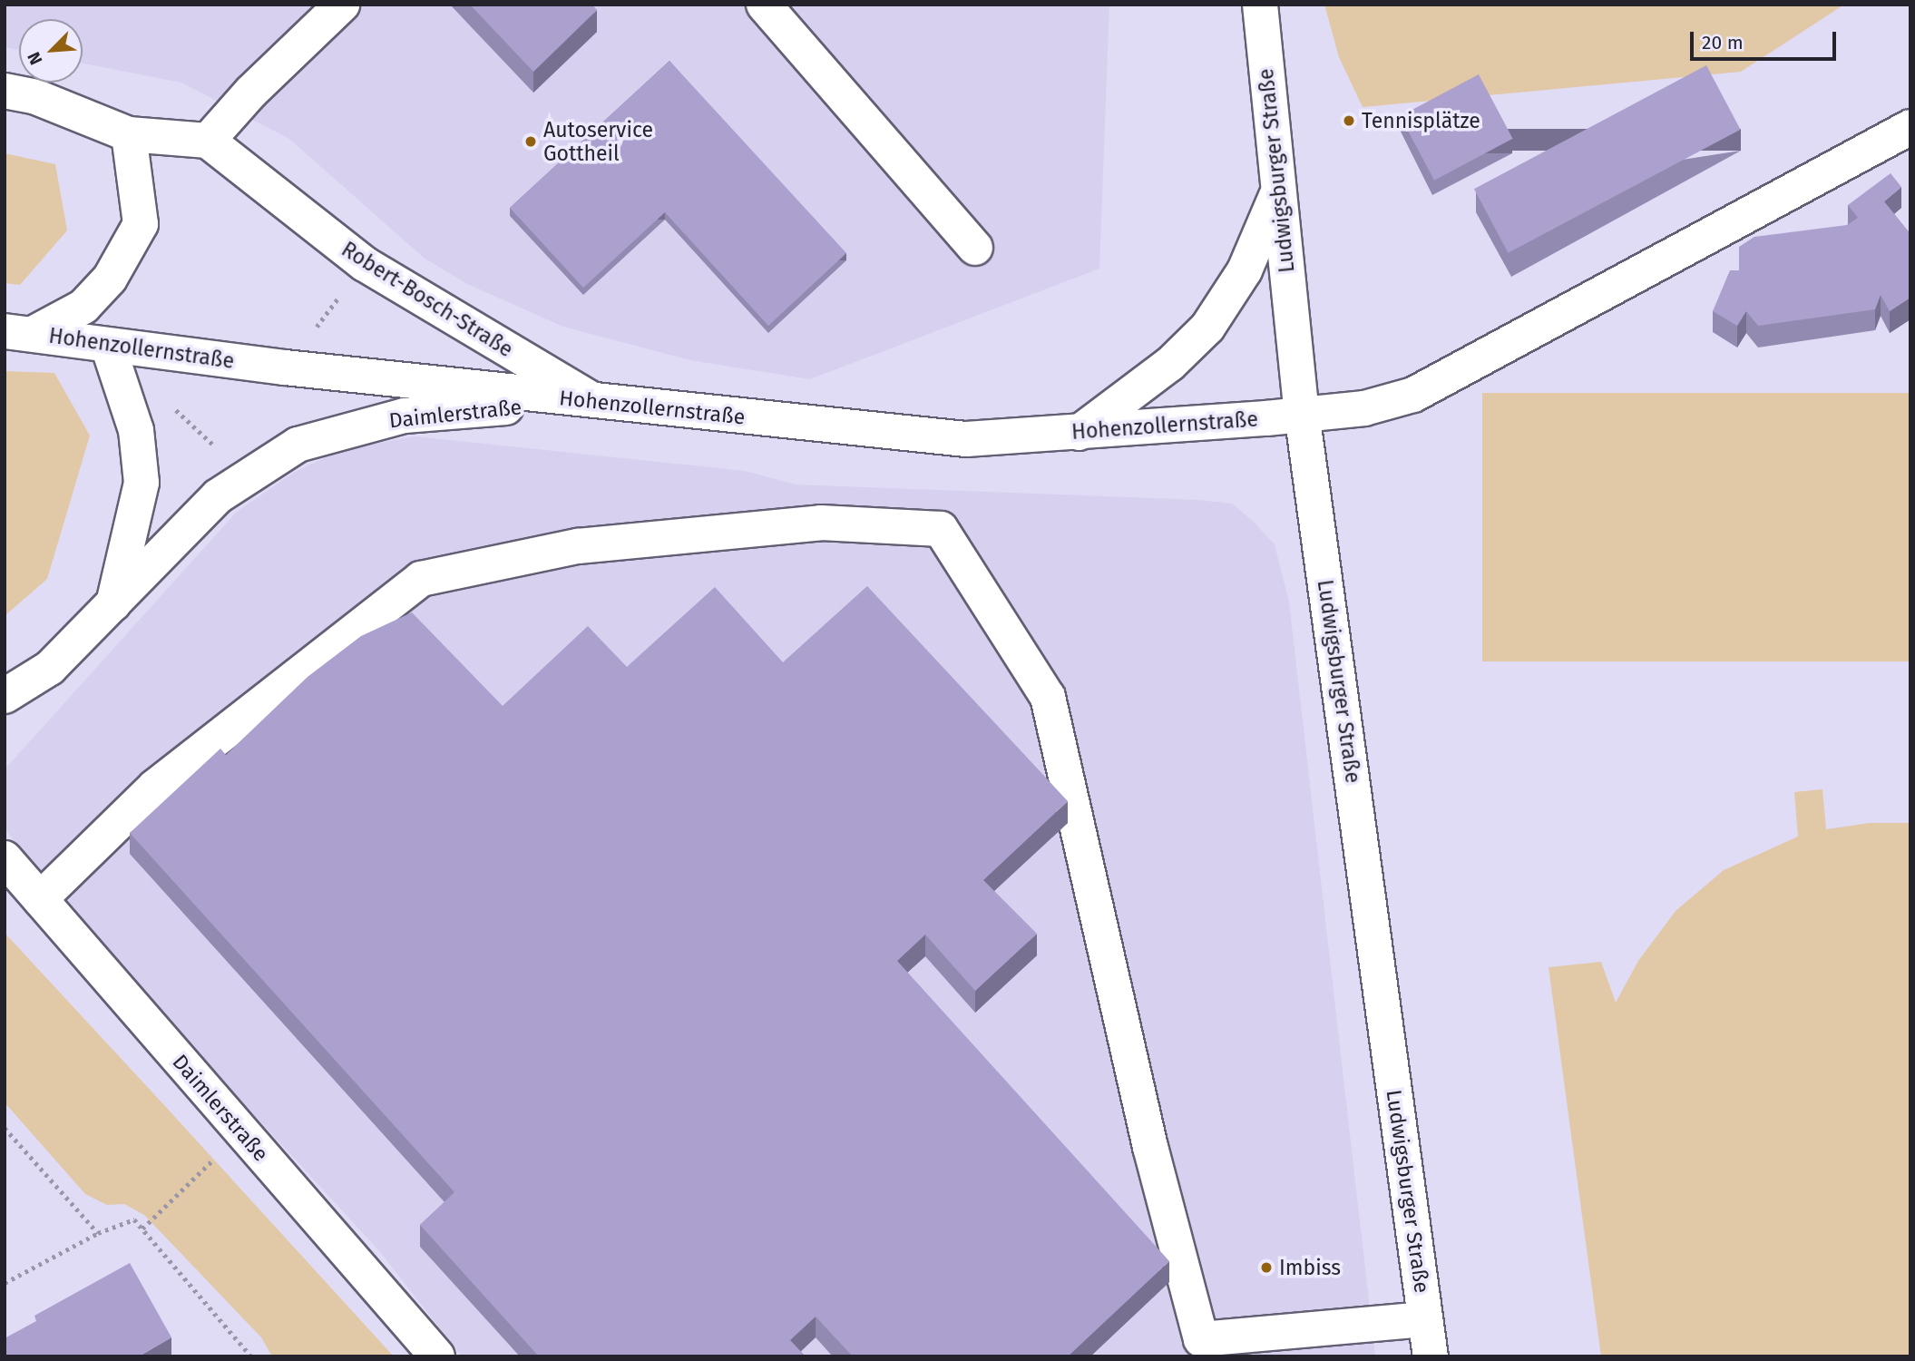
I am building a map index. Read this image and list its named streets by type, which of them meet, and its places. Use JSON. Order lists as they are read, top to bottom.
{
  "streets": {
    "street": [
      "Ludwigsburger Straße",
      "Robert-Bosch-Straße",
      "Hohenzollernstraße",
      "Daimlerstraße"
    ]
  },
  "crossings": [
    ["Ludwigsburger Straße", "Hohenzollernstraße"],
    ["Robert-Bosch-Straße", "Hohenzollernstraße"],
    ["Robert-Bosch-Straße", "Daimlerstraße"],
    ["Hohenzollernstraße", "Daimlerstraße"]
  ],
  "places": ["Tennisplätze", "Autoservice Gottheil", "Imbiss"],
  "scale_bar": "20 m",
  "north": "bottom left"
}
